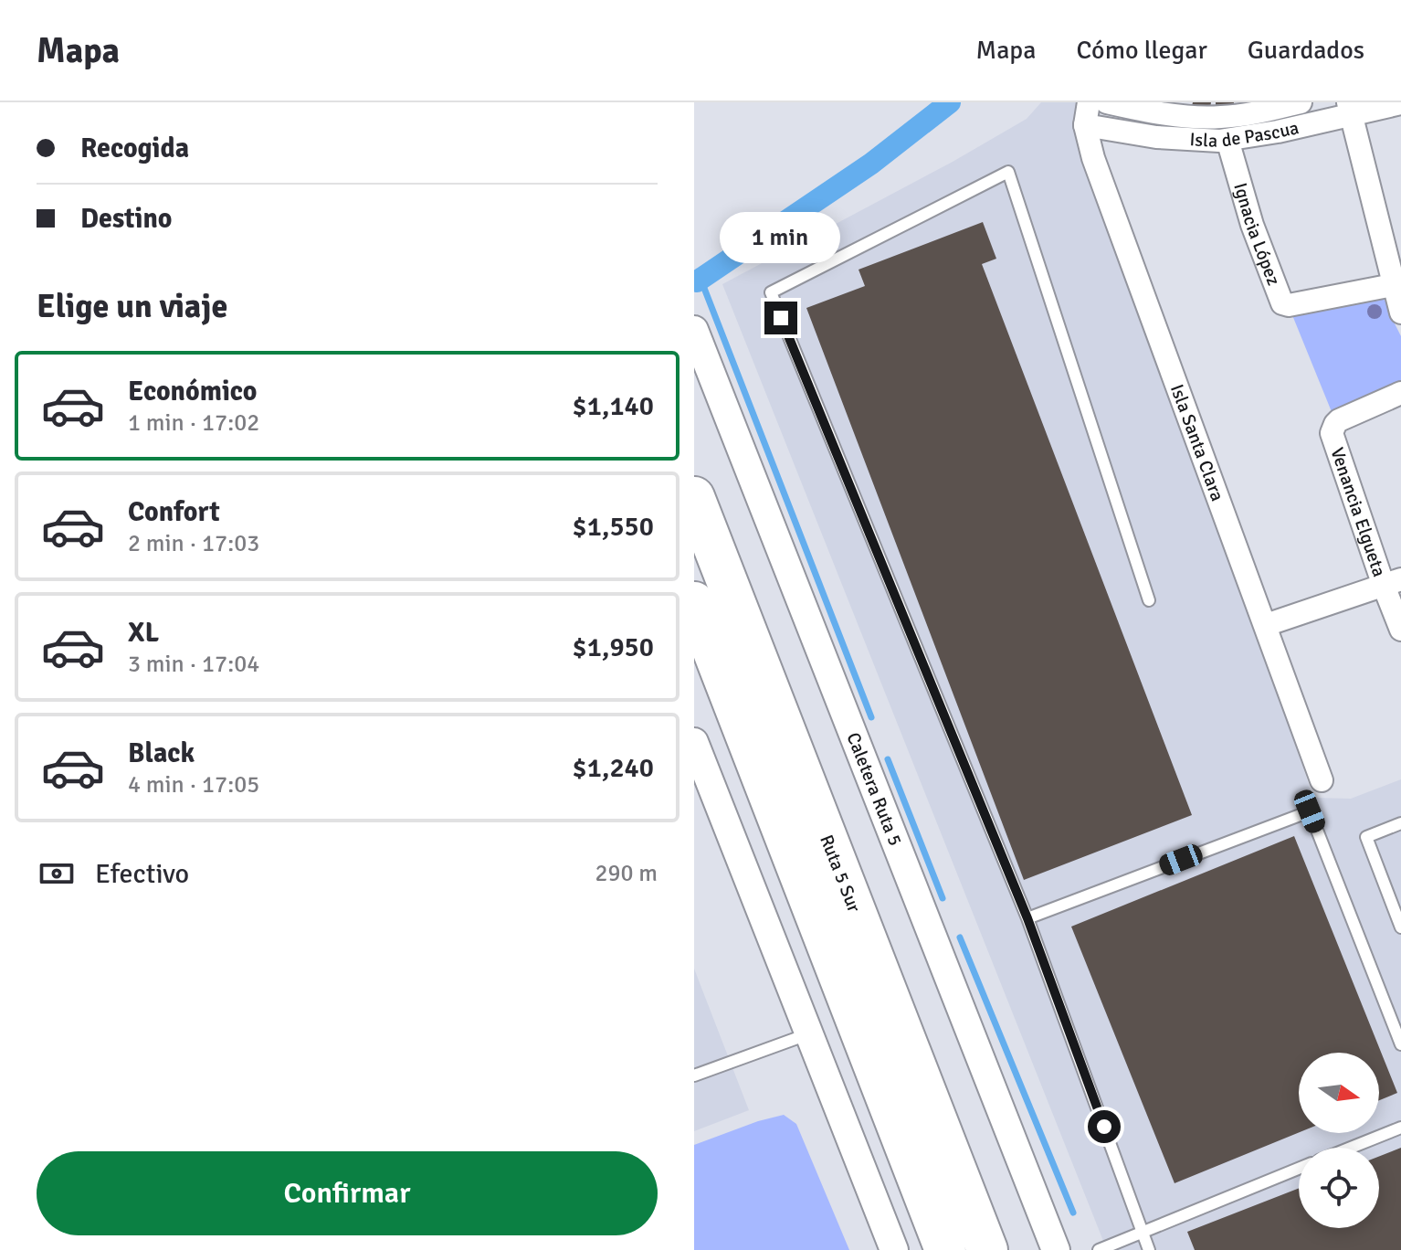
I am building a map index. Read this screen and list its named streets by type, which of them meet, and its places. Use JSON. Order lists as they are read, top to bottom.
{
  "streets": {
    "highway": ["Ruta 5 Sur"],
    "street": [
      "Isla de Pascua",
      "Ignacia López",
      "Isla Santa Clara",
      "Venancia Elgueta",
      "Caletera Ruta 5"
    ]
  },
  "crossings": [
    ["Isla de Pascua", "Ignacia López"],
    ["Isla de Pascua", "Isla Santa Clara"]
  ],
  "north": "right",
  "page": {
    "header": "Mapa",
    "nav": ["Mapa", "Cómo llegar", "Guardados"],
    "banner": ["Recogida", "Destino"],
    "bubble": "1 min",
    "heading": "Elige un viaje",
    "list": [
      {
        "name": "Económico",
        "note": "1 min · 17:02",
        "value": "$1,140"
      },
      {
        "name": "Confort",
        "note": "2 min · 17:03",
        "value": "$1,550"
      },
      {
        "name": "XL",
        "note": "3 min · 17:04",
        "value": "$1,950"
      },
      {
        "name": "Black",
        "note": "4 min · 17:05",
        "value": "$1,240"
      }
    ],
    "pay": ["Efectivo", "290 m"],
    "buttons": "Confirmar"
  }
}
